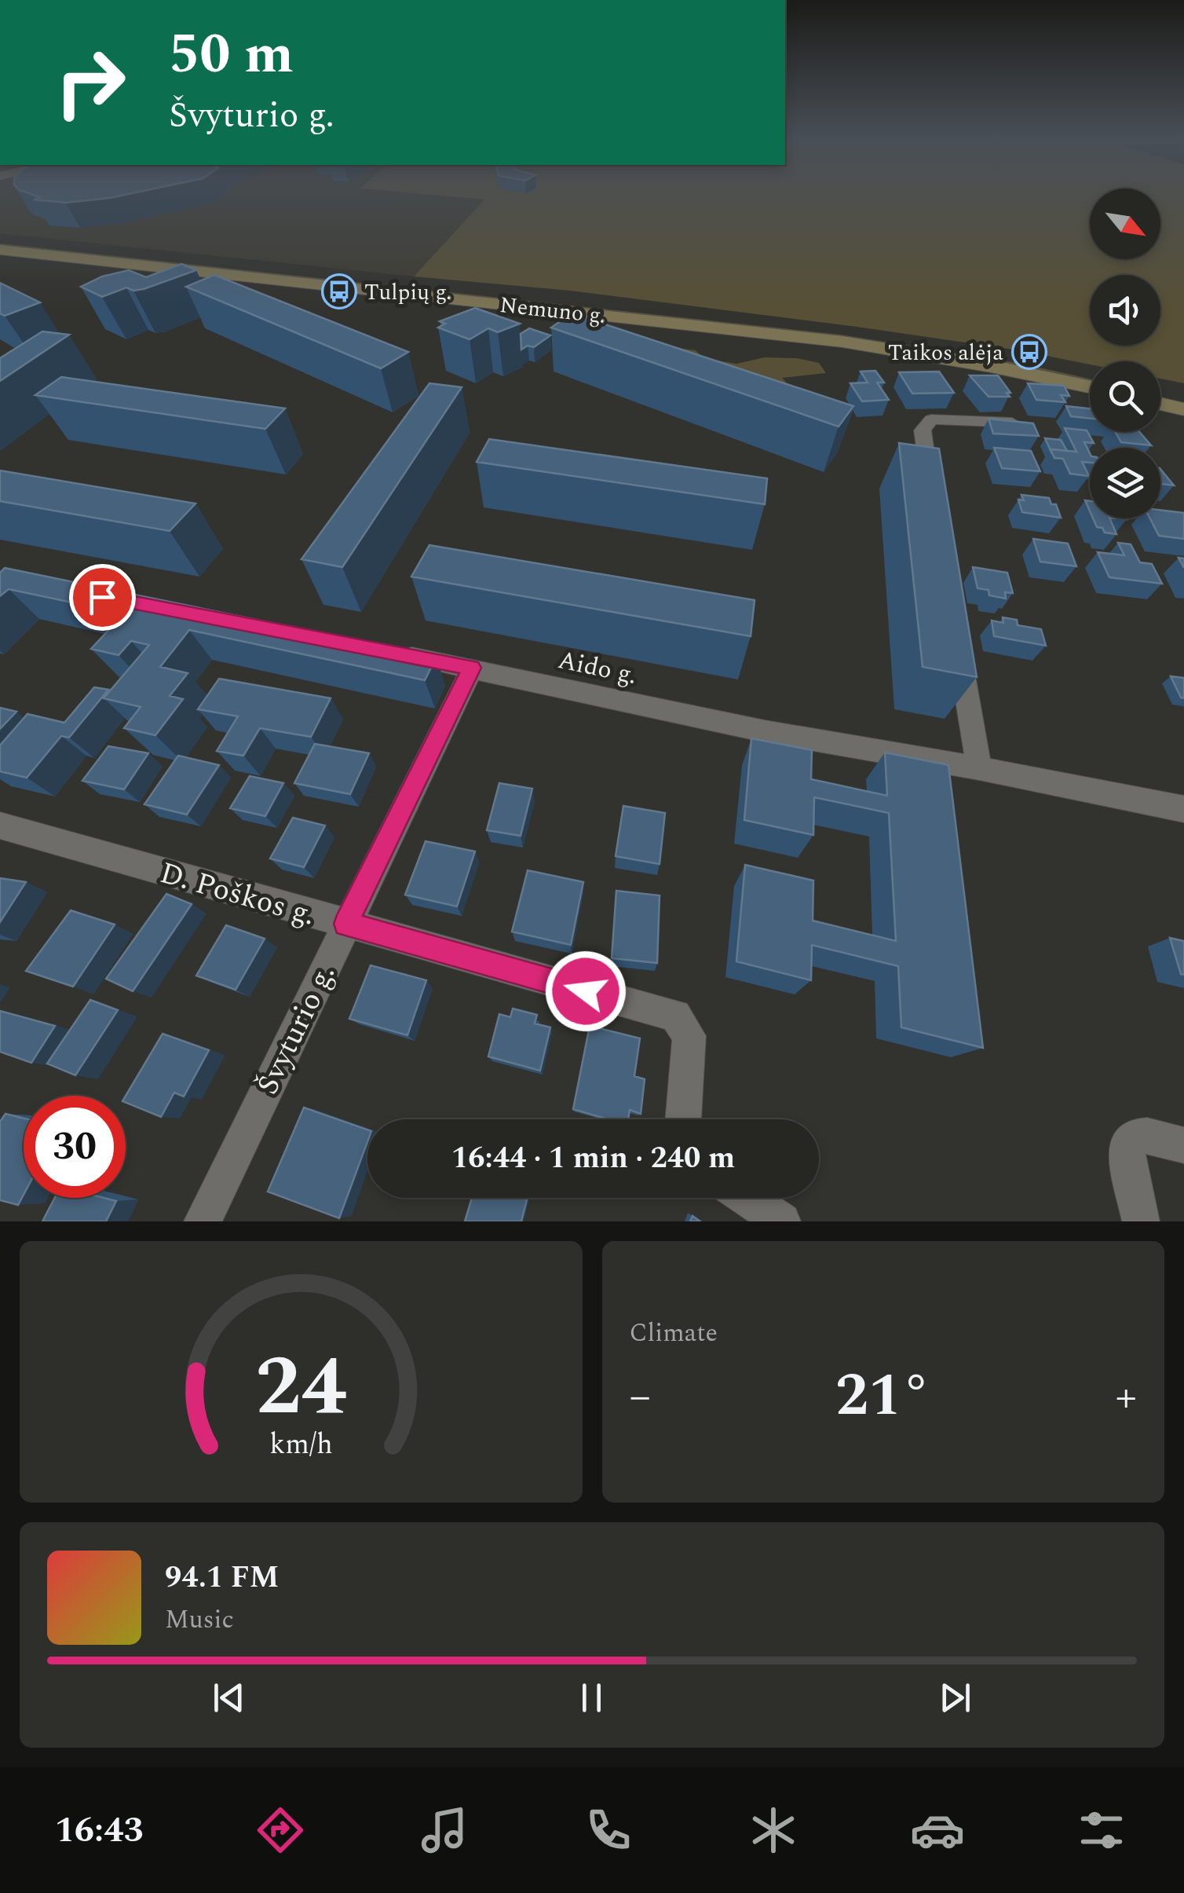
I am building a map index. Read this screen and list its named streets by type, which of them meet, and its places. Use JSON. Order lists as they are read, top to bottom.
{
  "streets": {
    "main road": ["Nemuno g."],
    "street": ["Aido g.", "D. Poškos g.", "Švyturio g."]
  },
  "crossings": [
    ["Aido g.", "Švyturio g."],
    ["D. Poškos g.", "Švyturio g."]
  ],
  "places": {
    "bus stop": ["Tulpių g.", "Taikos alėja"]
  },
  "north": "bottom right",
  "page": {
    "turn": ["50 m", "Švyturio g."],
    "limit": "30",
    "trip": "16:44 · 1 min · 240 m",
    "tile": "Climate",
    "heat": ["−", "21°", "+"],
    "song": ["94.1 FM", "Music"],
    "tabs": "16:43",
    "gauge": ["24", "km/h"]
  }
}
